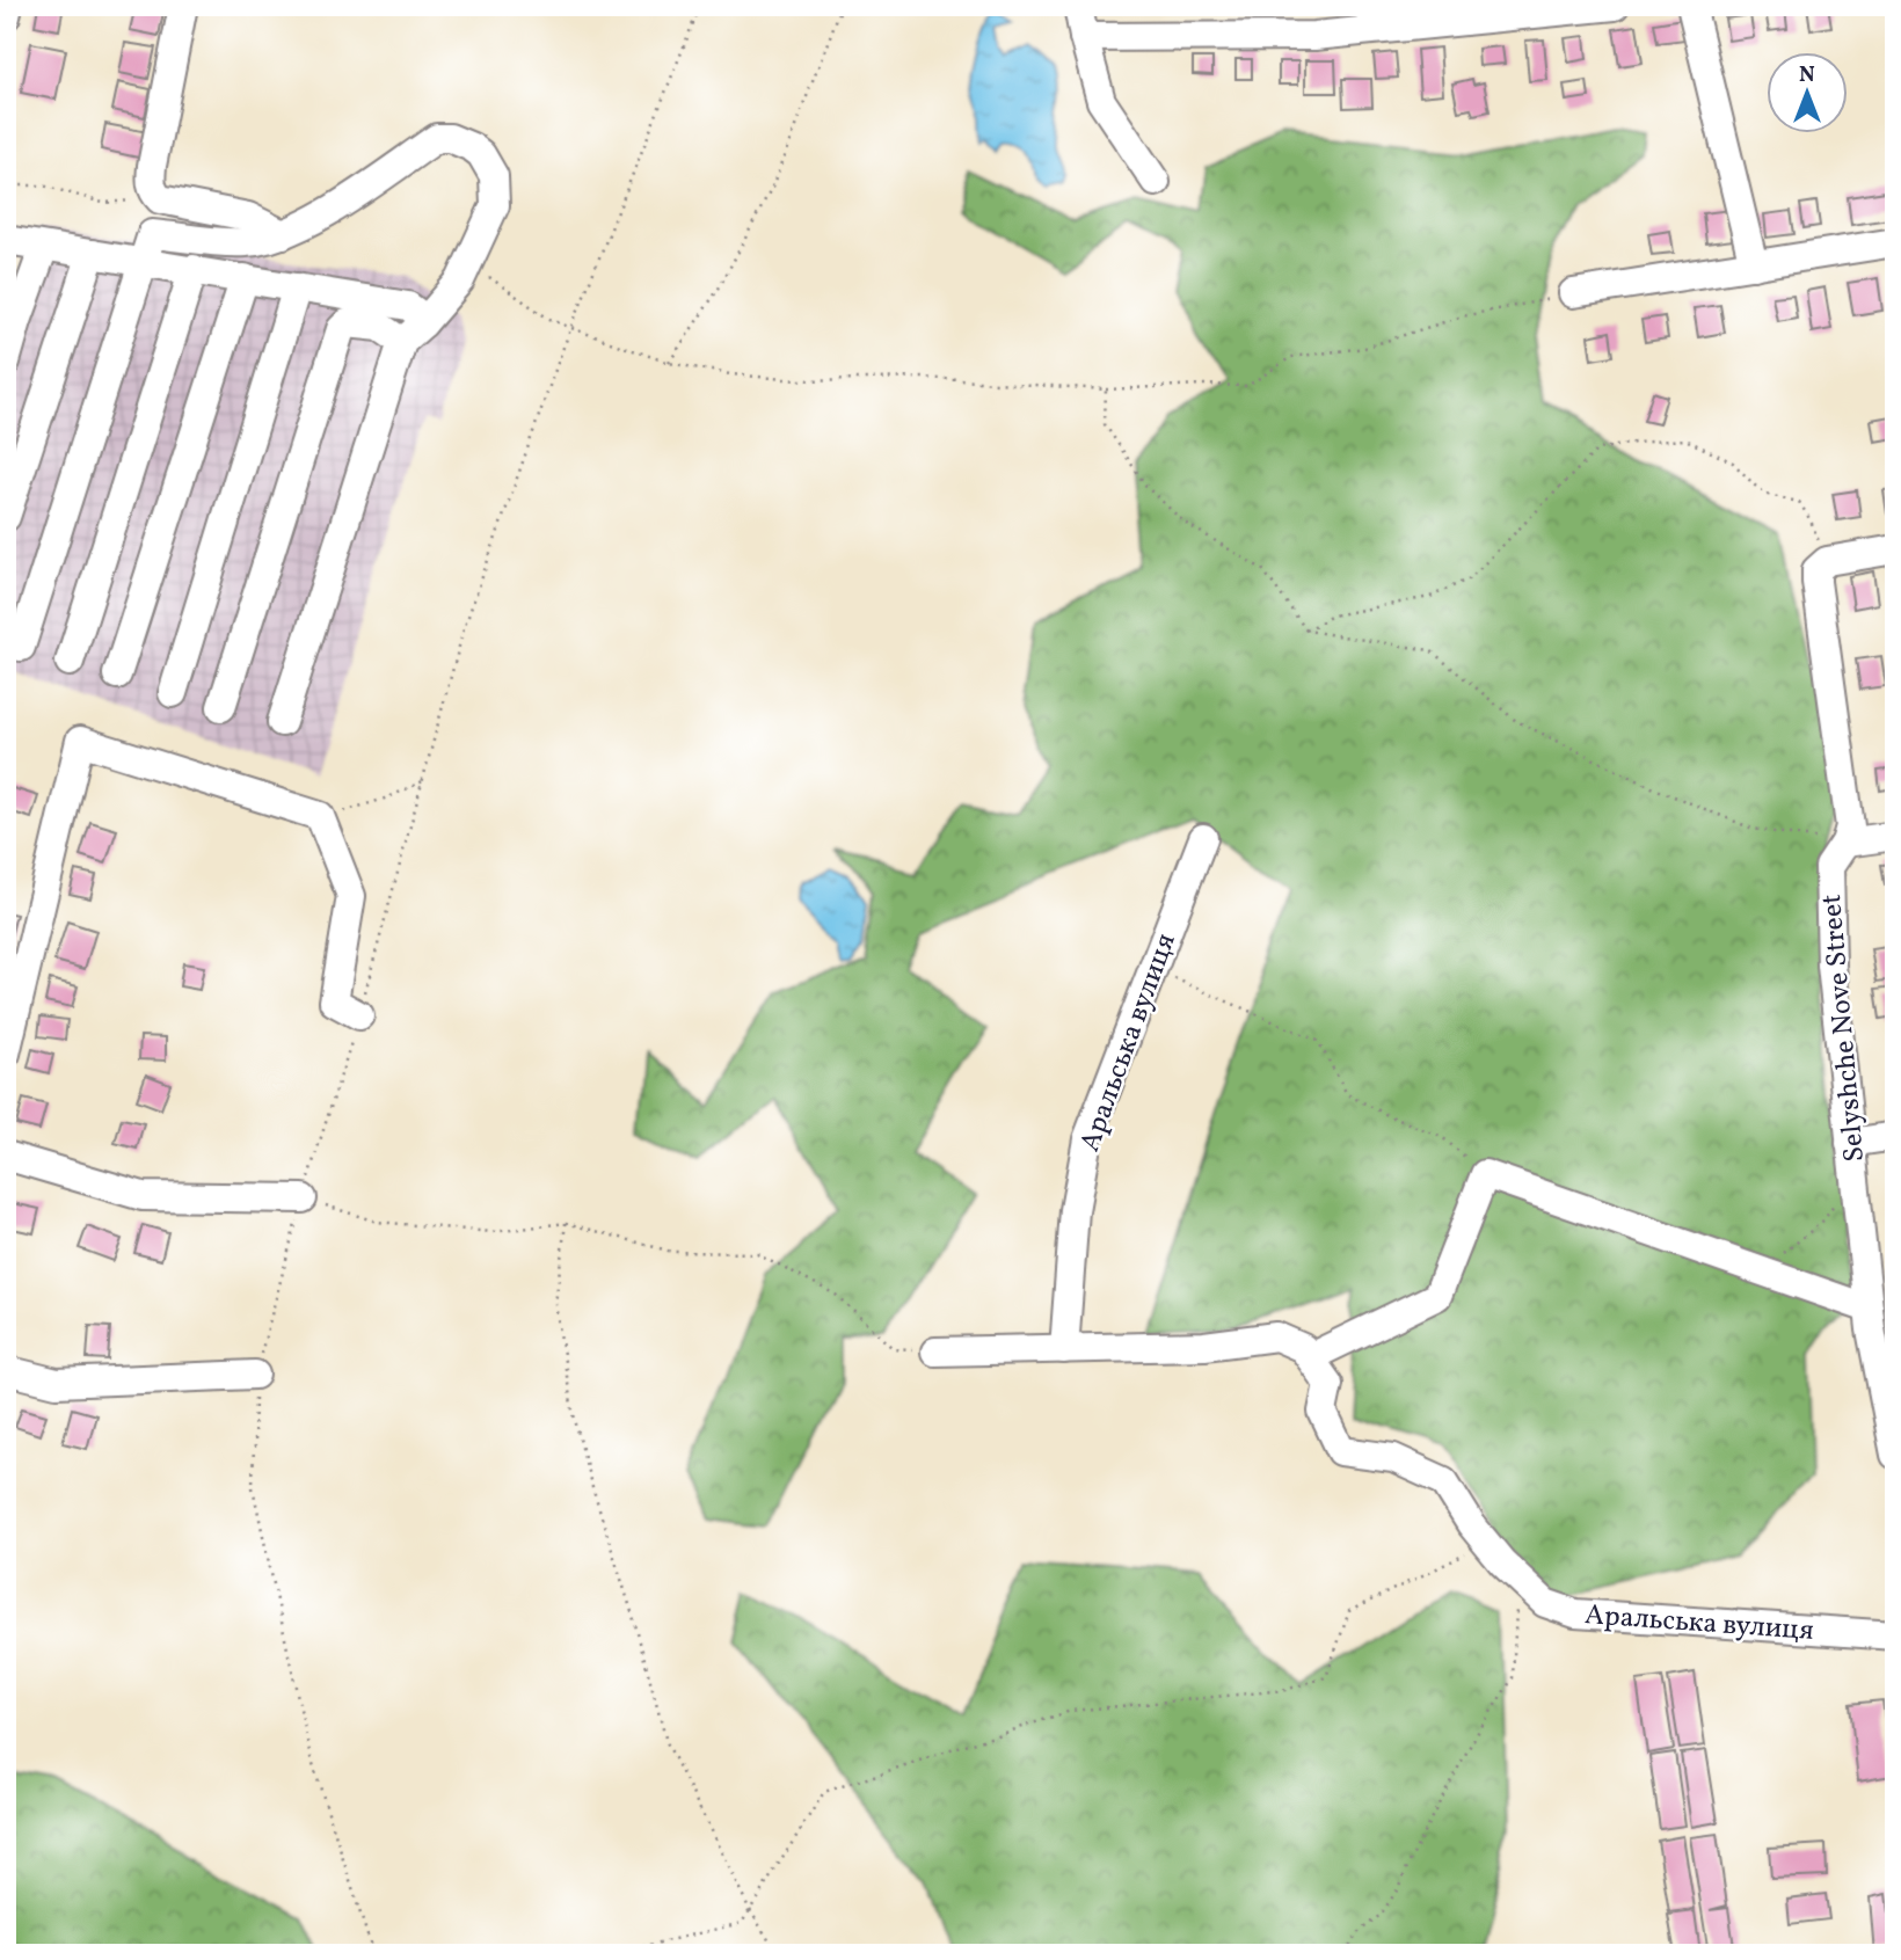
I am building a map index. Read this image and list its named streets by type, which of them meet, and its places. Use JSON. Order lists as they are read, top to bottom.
{
  "streets": {
    "street": ["Selyshche Nove Street", "Аральська вулиця"]
  },
  "north": "top"
}
